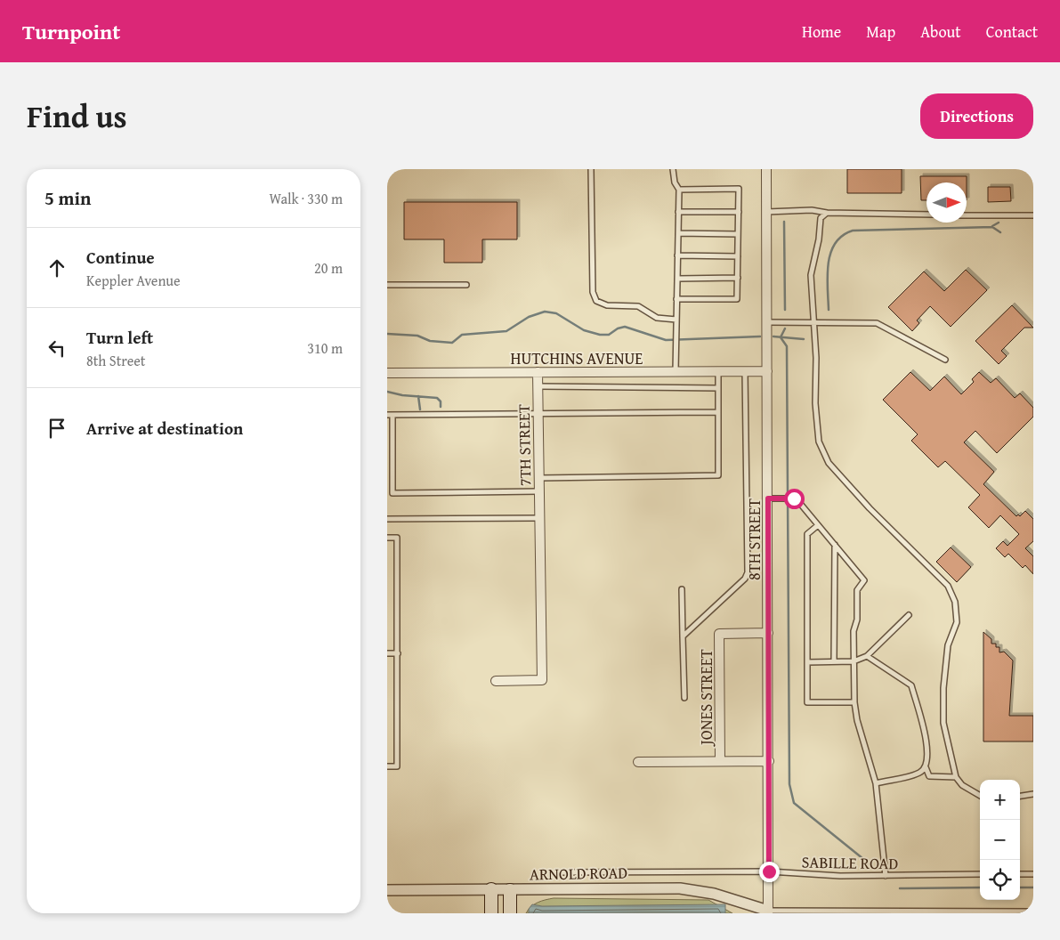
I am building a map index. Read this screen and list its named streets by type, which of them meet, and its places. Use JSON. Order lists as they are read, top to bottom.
{
  "streets": {
    "street": [
      "HUTCHINS AVENUE",
      "7TH STREET",
      "8TH STREET",
      "JONES STREET",
      "ARNOLD ROAD"
    ],
    "lane": ["SABILLE ROAD"]
  },
  "crossings": [
    ["HUTCHINS AVENUE", "7TH STREET"],
    ["HUTCHINS AVENUE", "8TH STREET"],
    ["8TH STREET", "JONES STREET"],
    ["8TH STREET", "SABILLE ROAD"],
    ["8TH STREET", "ARNOLD ROAD"]
  ],
  "north": "right",
  "page": {
    "header": "Turnpoint",
    "nav": [
      "Home",
      "Map",
      "About",
      "Contact"
    ],
    "title": "Find us",
    "buttons": "Directions",
    "heading": ["5 min", "Walk · 330 m"],
    "list": [
      ["Continue", "Keppler Avenue", "20 m"],
      ["Turn left", "8th Street", "310 m"],
      "Arrive at destination"
    ],
    "map_buttons": ["+", "−"]
  }
}
